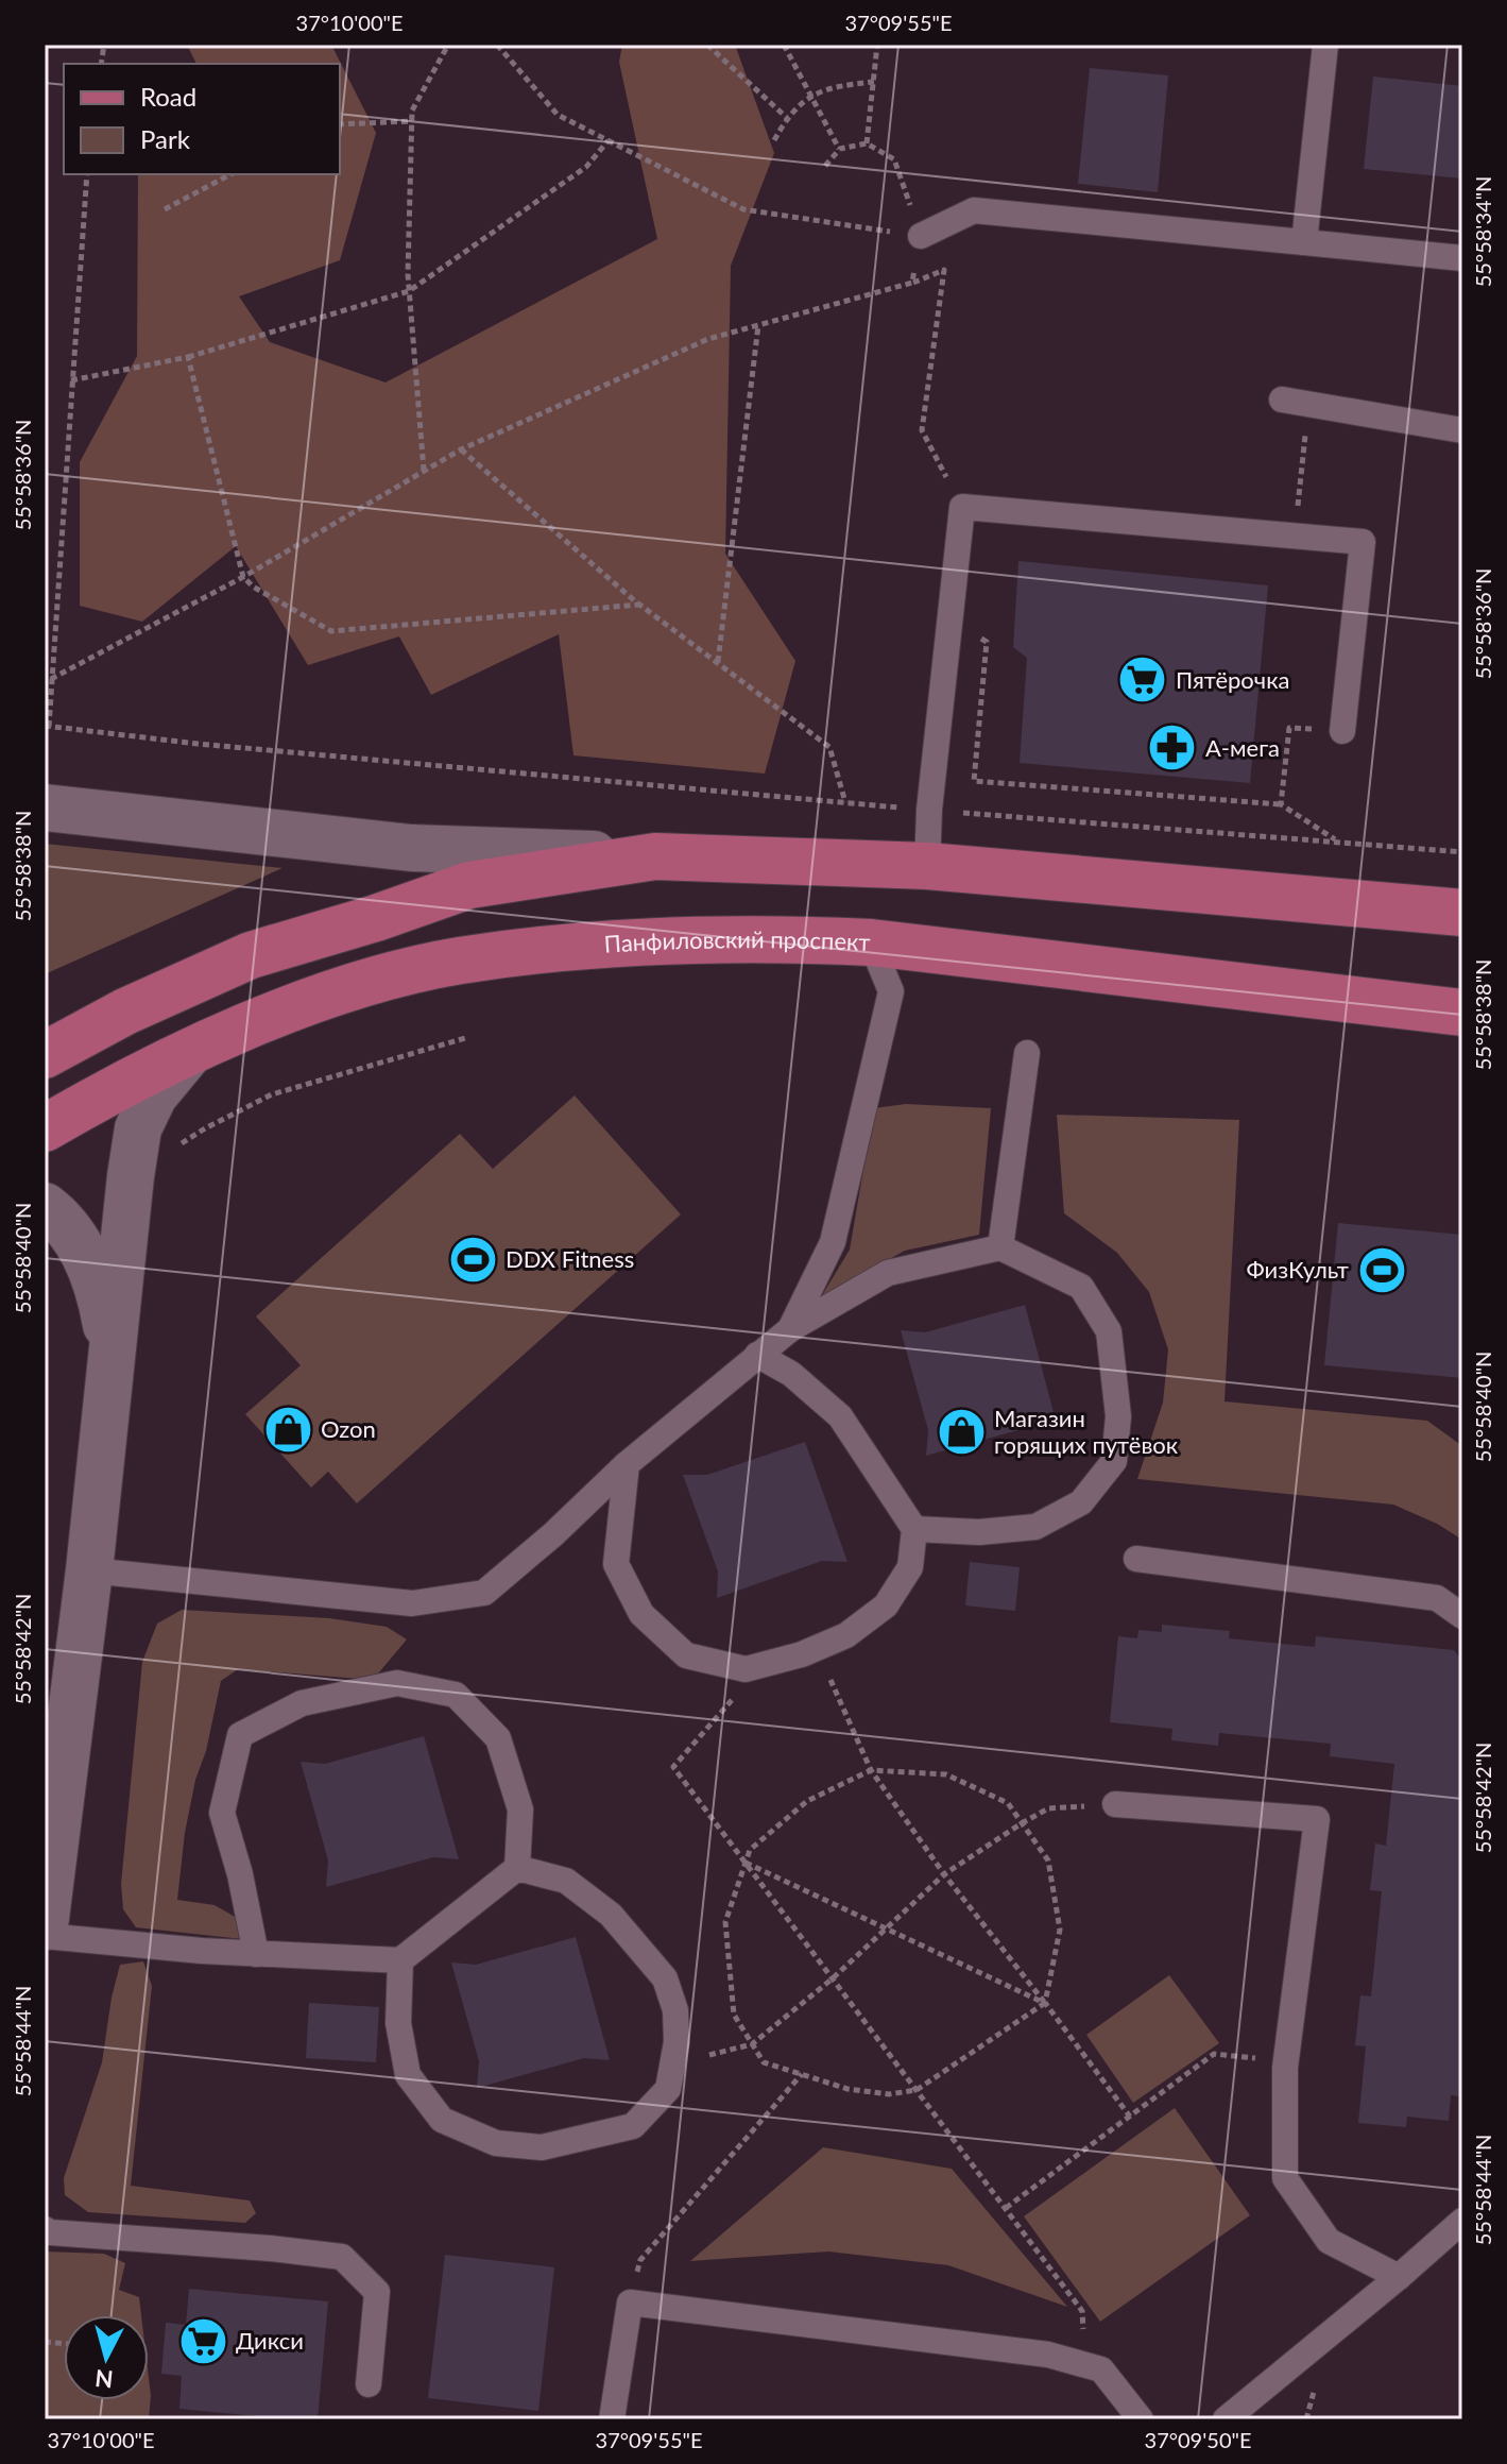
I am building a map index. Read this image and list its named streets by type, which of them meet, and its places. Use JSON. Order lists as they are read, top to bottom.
{
  "streets": {
    "main road": ["Панфиловский проспект"]
  },
  "places": {
    "supermarket": ["Пятёрочка", "Дикси"],
    "pharmacy": ["А-мега"],
    "sports": ["DDX Fitness", "ФизКульт"],
    "shop": ["Ozon", "Магазин горящих путёвок"]
  },
  "legend": ["Road", "Park"],
  "north": "bottom",
  "coordinates": [
    "37°10'00\"E",
    "37°09'55\"E",
    "55°58'34\"N",
    "55°58'36\"N",
    "55°58'38\"N",
    "55°58'40\"N",
    "55°58'42\"N",
    "55°58'44\"N",
    "37°09'50\"E"
  ]
}
